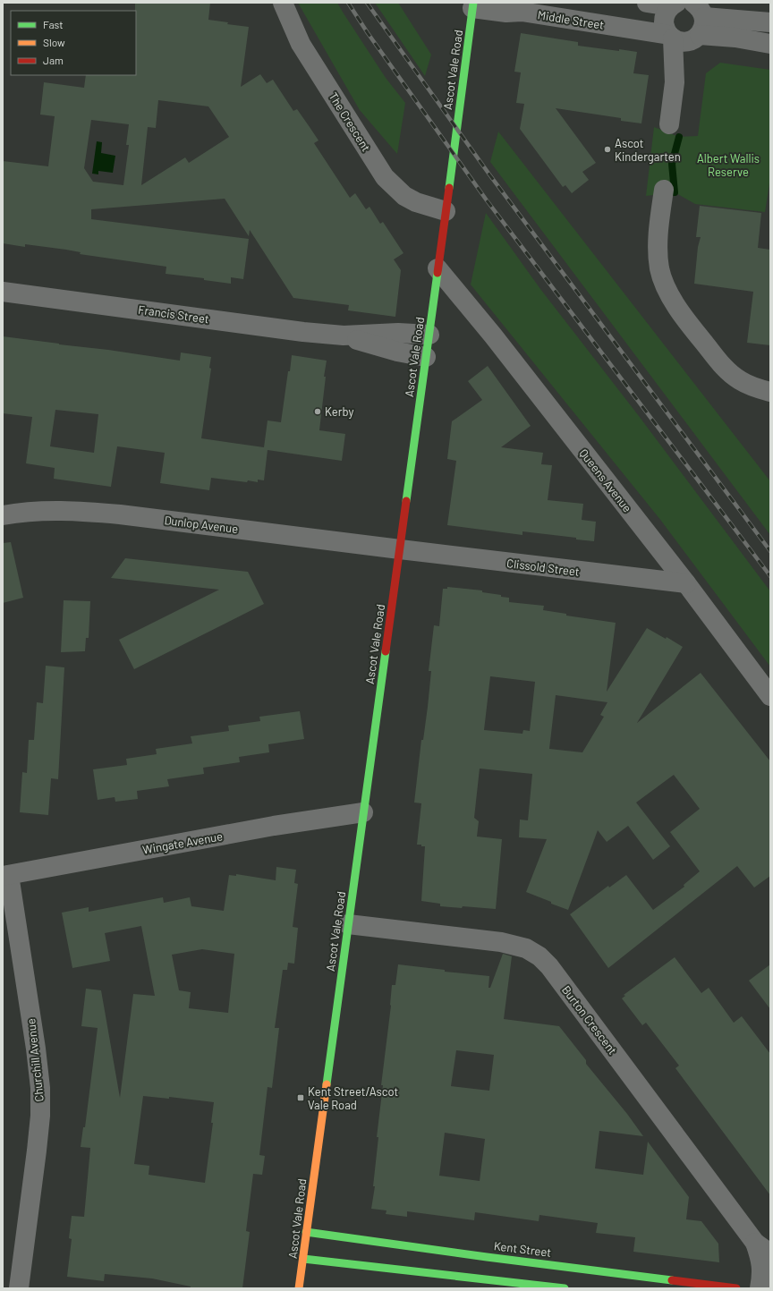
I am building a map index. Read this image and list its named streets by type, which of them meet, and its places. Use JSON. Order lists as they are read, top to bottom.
{
  "streets": {
    "main road": ["Ascot Vale Road", "Kent Street"],
    "street": [
      "Middle Street",
      "The Crescent",
      "Francis Street",
      "Queens Avenue",
      "Dunlop Avenue",
      "Clissold Street",
      "Wingate Avenue",
      "Burton Crescent",
      "Churchill Avenue"
    ]
  },
  "crossings": [
    ["Middle Street", "Ascot Vale Road"],
    ["Ascot Vale Road", "The Crescent"],
    ["Ascot Vale Road", "Francis Street"],
    ["Ascot Vale Road", "Queens Avenue"],
    ["Ascot Vale Road", "Dunlop Avenue"],
    ["Ascot Vale Road", "Clissold Street"],
    ["Ascot Vale Road", "Wingate Avenue"],
    ["Ascot Vale Road", "Burton Crescent"],
    ["Ascot Vale Road", "Kent Street"],
    ["Queens Avenue", "Clissold Street"],
    ["Dunlop Avenue", "Clissold Street"],
    ["Wingate Avenue", "Churchill Avenue"]
  ],
  "parks": ["Albert Wallis Reserve"],
  "places": {
    "other": ["Ascot Kindergarten", "Kerby"],
    "transit": ["Kent Street/Ascot Vale Road"]
  },
  "legend": ["Fast", "Slow", "Jam"]
}
